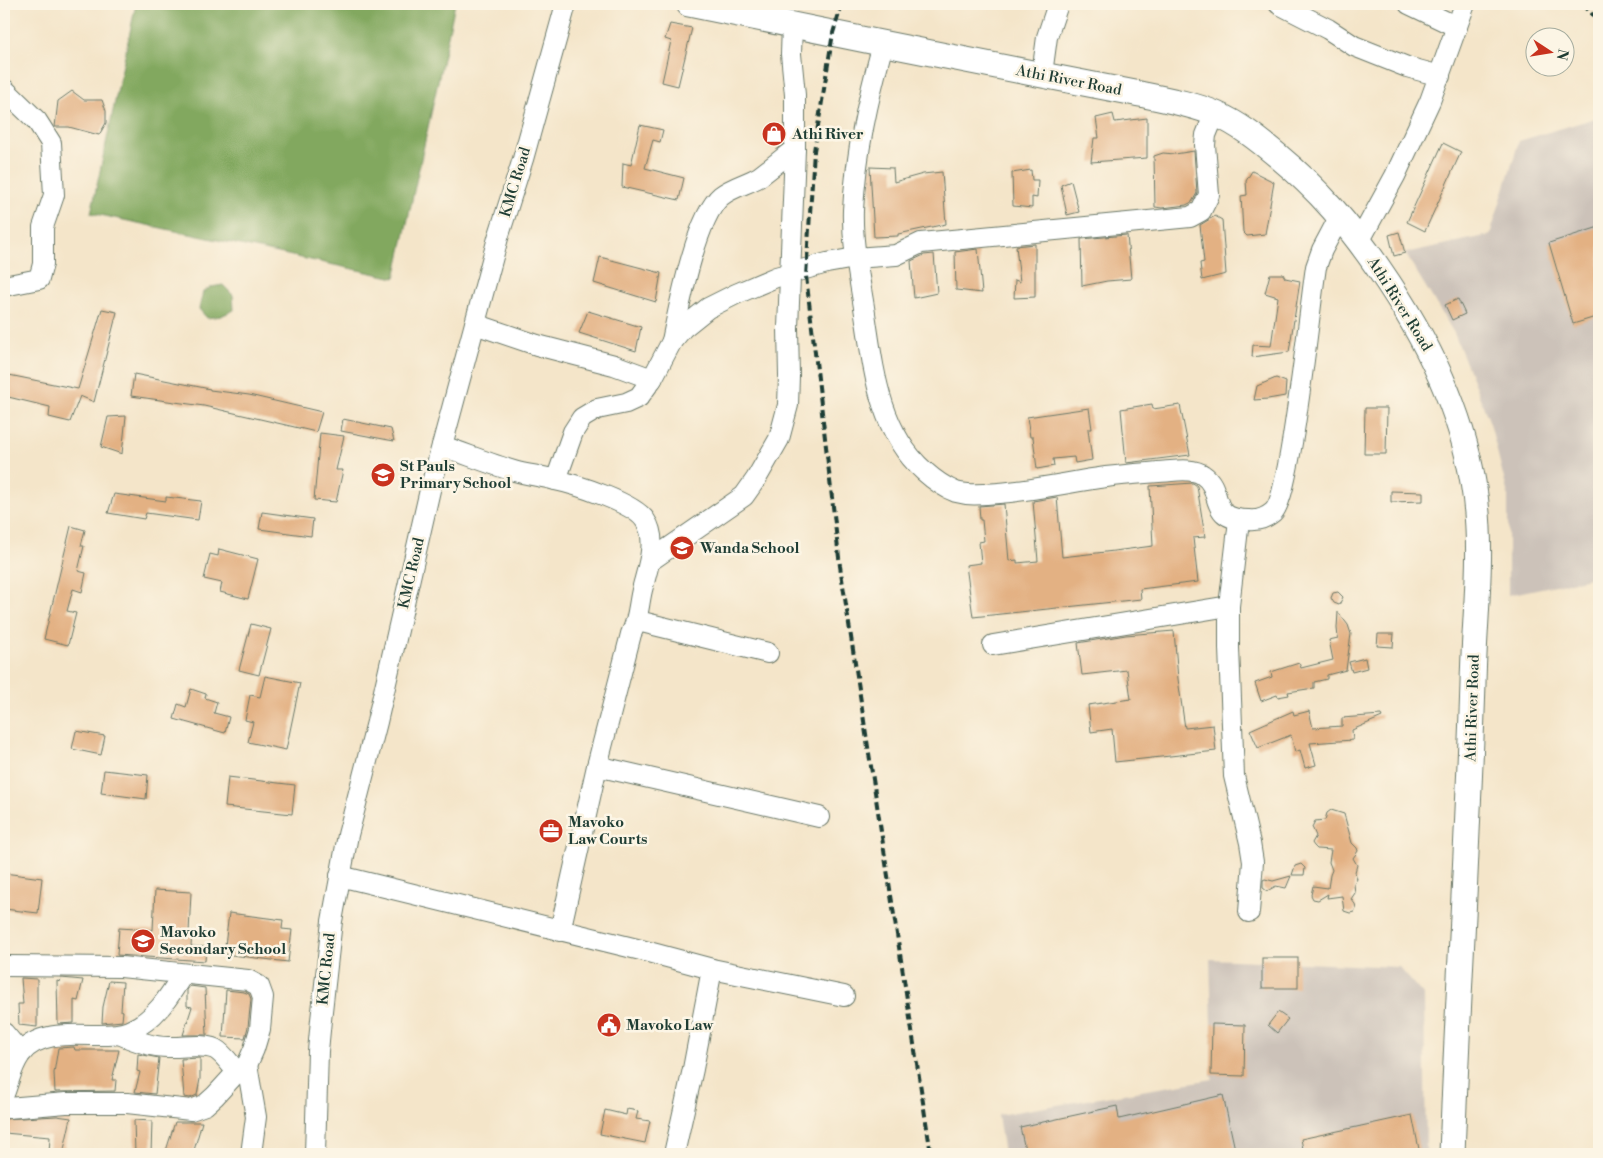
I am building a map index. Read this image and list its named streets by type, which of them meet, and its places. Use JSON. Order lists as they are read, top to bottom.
{
  "streets": {
    "main road": ["Athi River Road"],
    "street": ["KMC Road"]
  },
  "places": {
    "shop": ["Athi River"],
    "school or university": ["St Pauls Primary School", "Wanda School", "Mavoko Secondary School"],
    "office": ["Mavoko Law Courts"],
    "public building": ["Mavoko Law"]
  },
  "north": "right"
}
